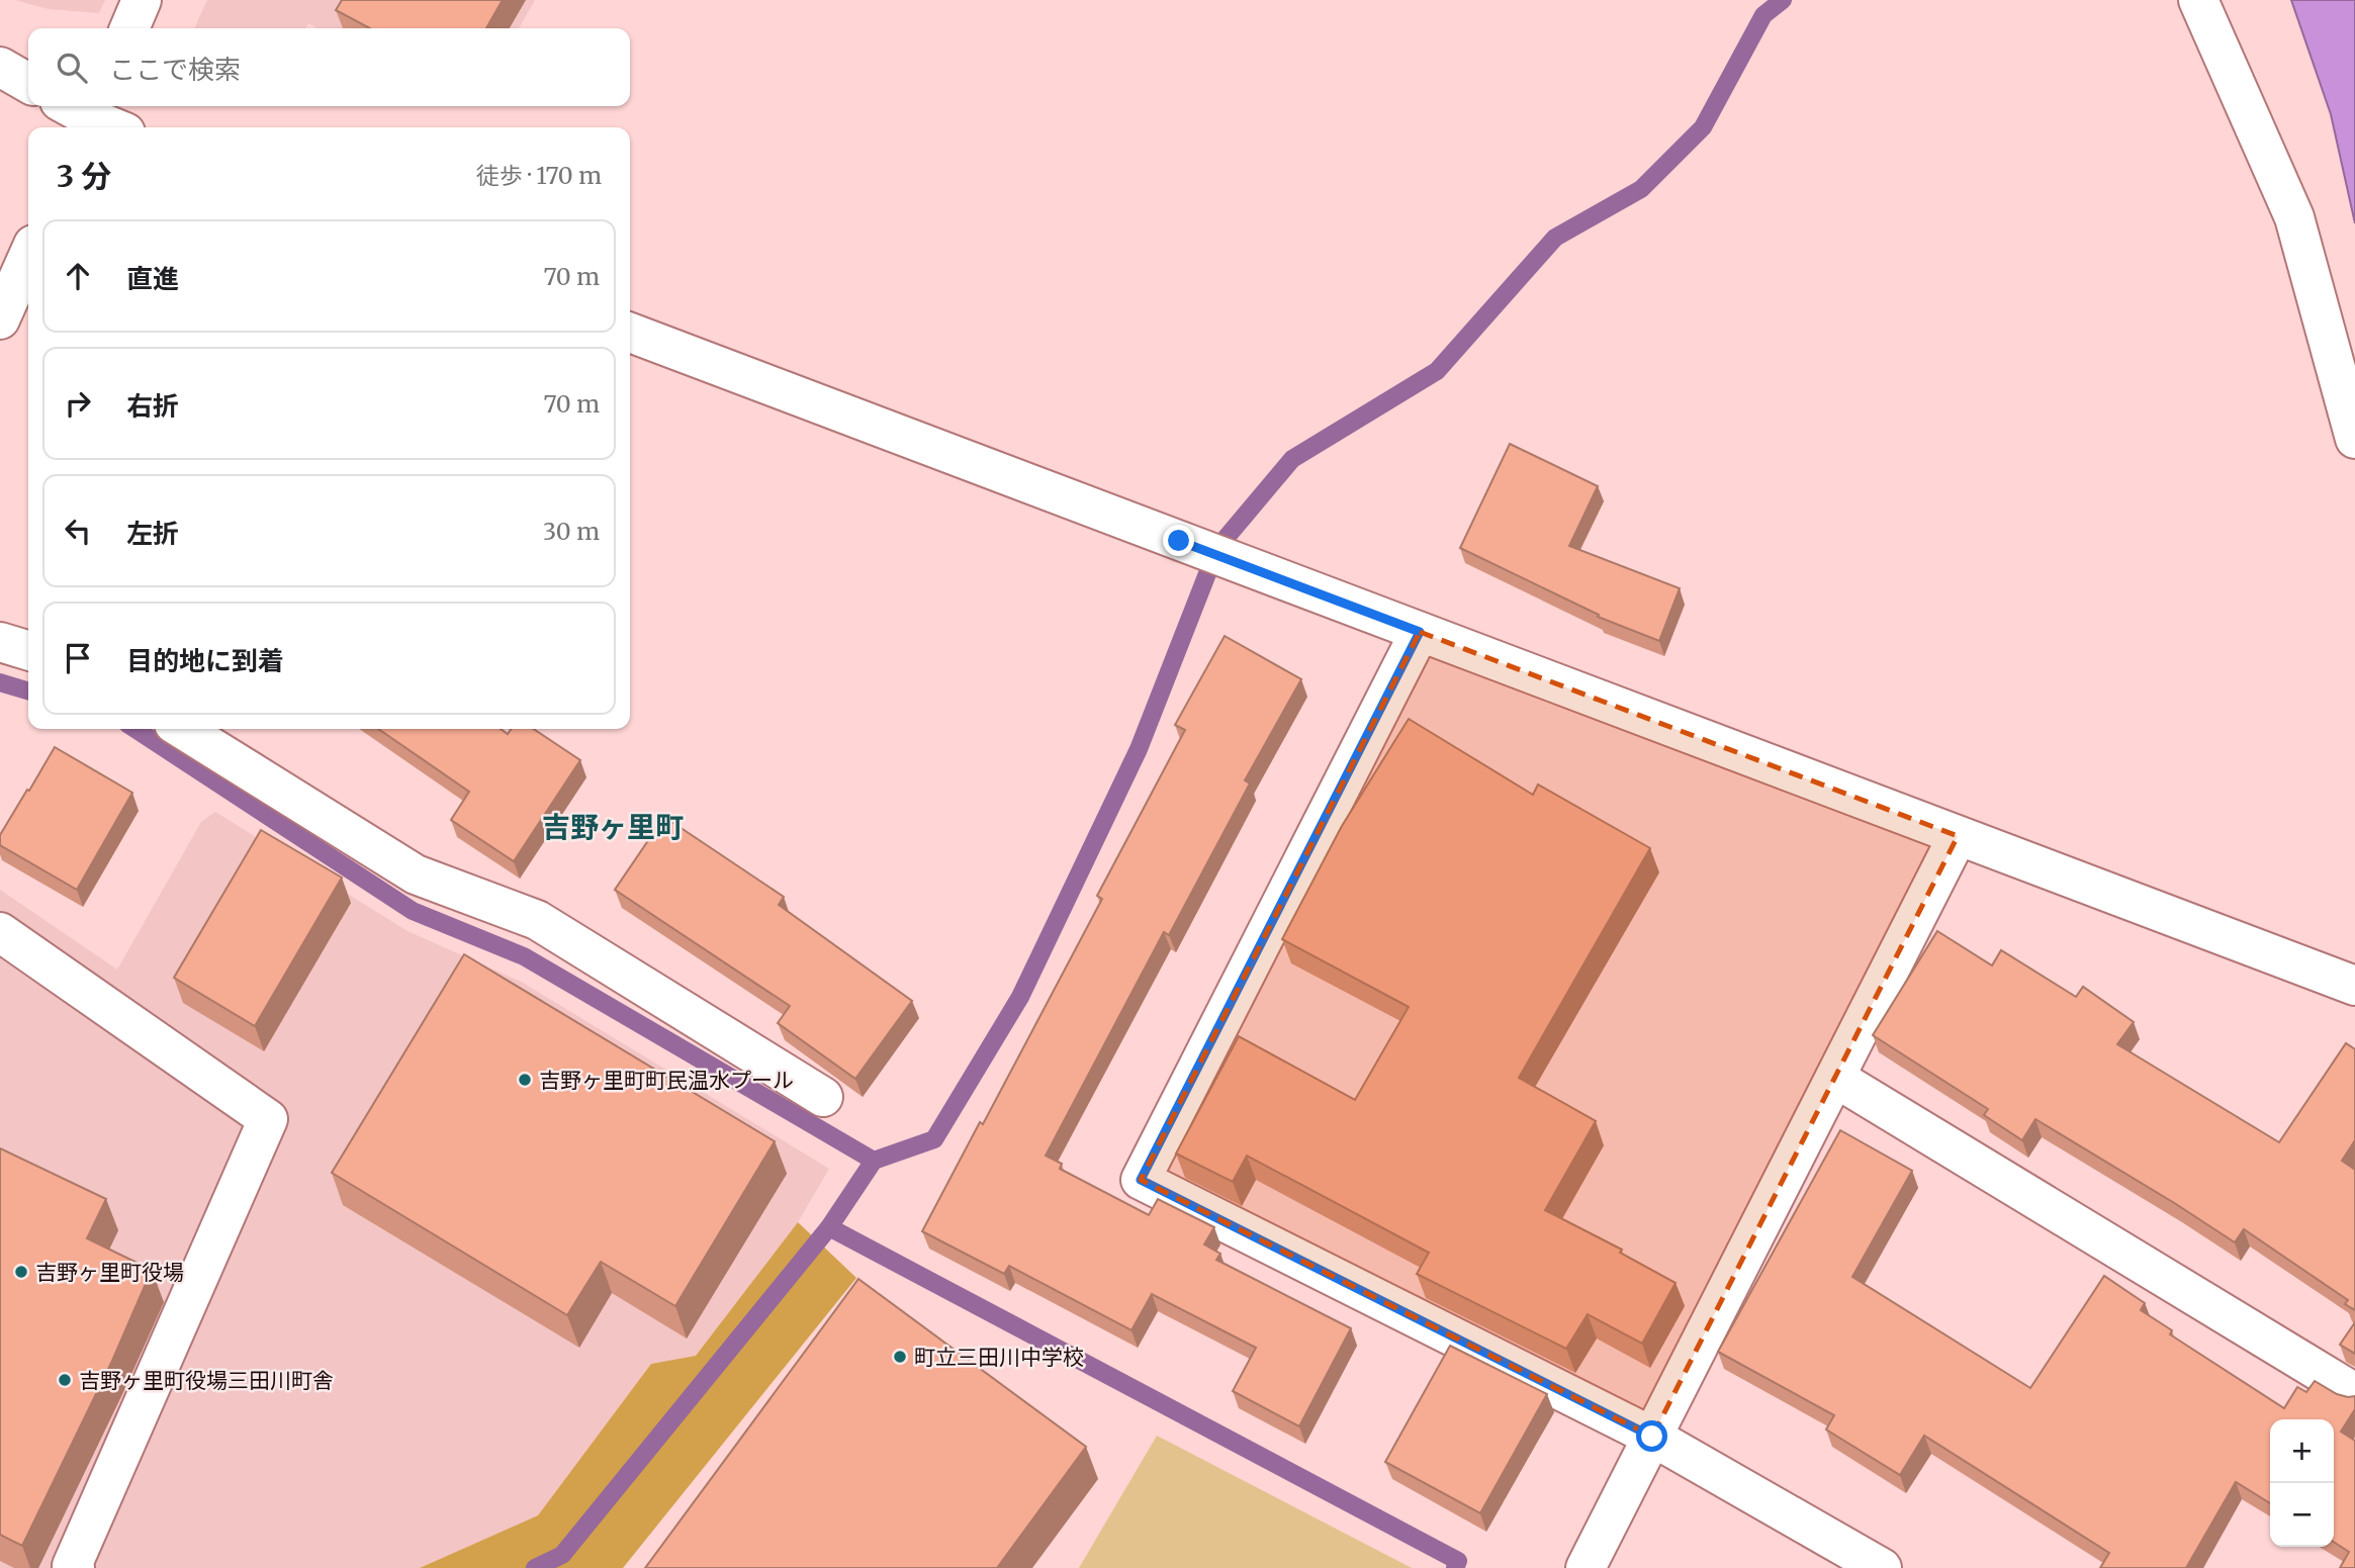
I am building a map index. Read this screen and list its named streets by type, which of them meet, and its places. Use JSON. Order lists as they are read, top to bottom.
{
  "districts": ["吉野ヶ里町"],
  "places": [
    "吉野ヶ里町町民温水プール",
    "吉野ヶ里町役場",
    "町立三田川中学校",
    "吉野ヶ里町役場三田川町舎"
  ],
  "page": {
    "search": "ここで検索",
    "heading": ["3 分", "徒歩 · 170 m"],
    "list": [
      ["直進", "70 m"],
      ["右折", "70 m"],
      ["左折", "30 m"],
      "目的地に到着"
    ],
    "map_buttons": ["+", "−"]
  }
}
